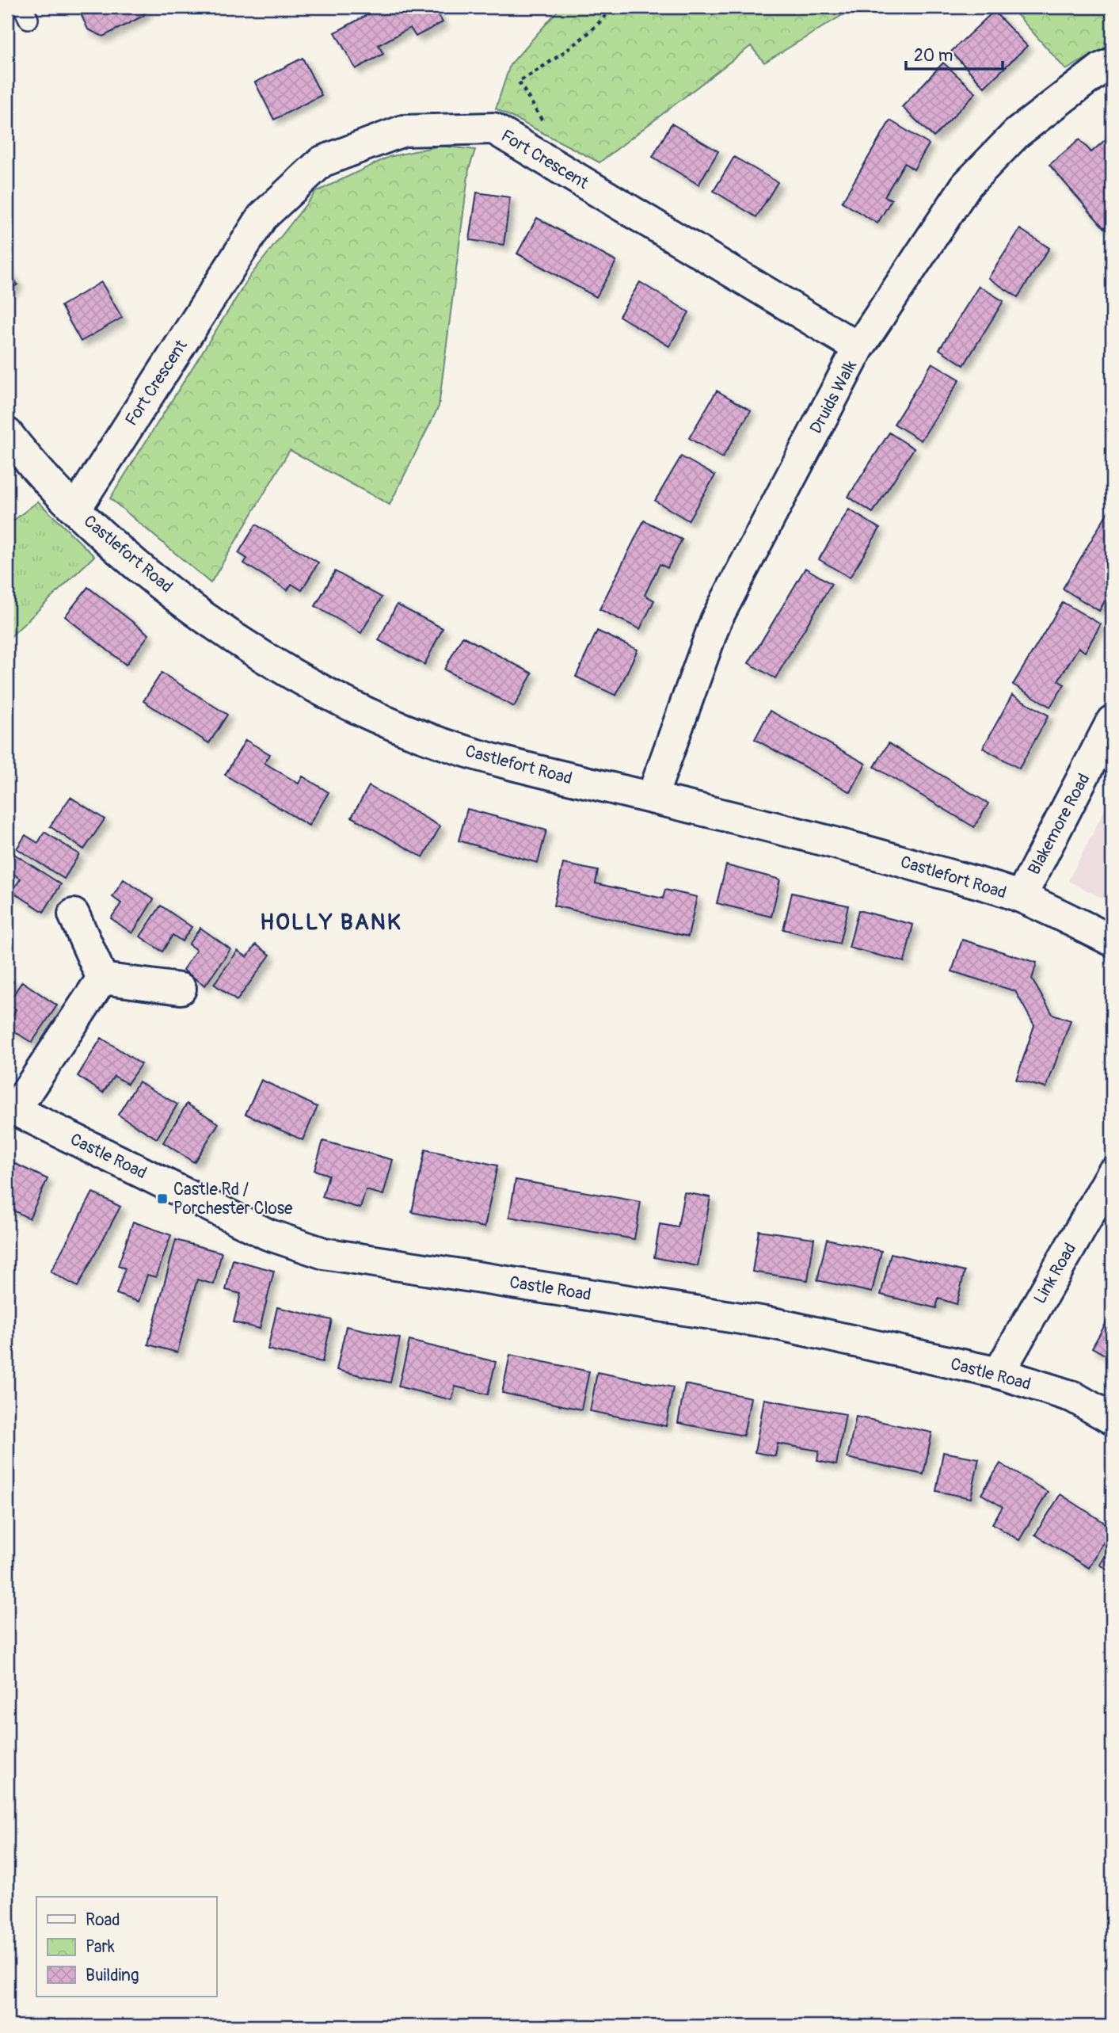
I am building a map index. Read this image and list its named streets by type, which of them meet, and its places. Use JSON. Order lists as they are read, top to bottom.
{
  "streets": {
    "street": [
      "Fort Crescent",
      "Druids Walk",
      "Castlefort Road",
      "Blakemore Road",
      "Castle Road",
      "Link Road"
    ]
  },
  "crossings": [
    ["Fort Crescent", "Druids Walk"],
    ["Fort Crescent", "Castlefort Road"],
    ["Druids Walk", "Castlefort Road"],
    ["Castlefort Road", "Blakemore Road"],
    ["Castle Road", "Link Road"]
  ],
  "districts": ["HOLLY BANK"],
  "places": {
    "transit": ["Castle Rd / Porchester Close"]
  },
  "legend": ["Road", "Park", "Building"],
  "scale_bar": "20 m"
}
